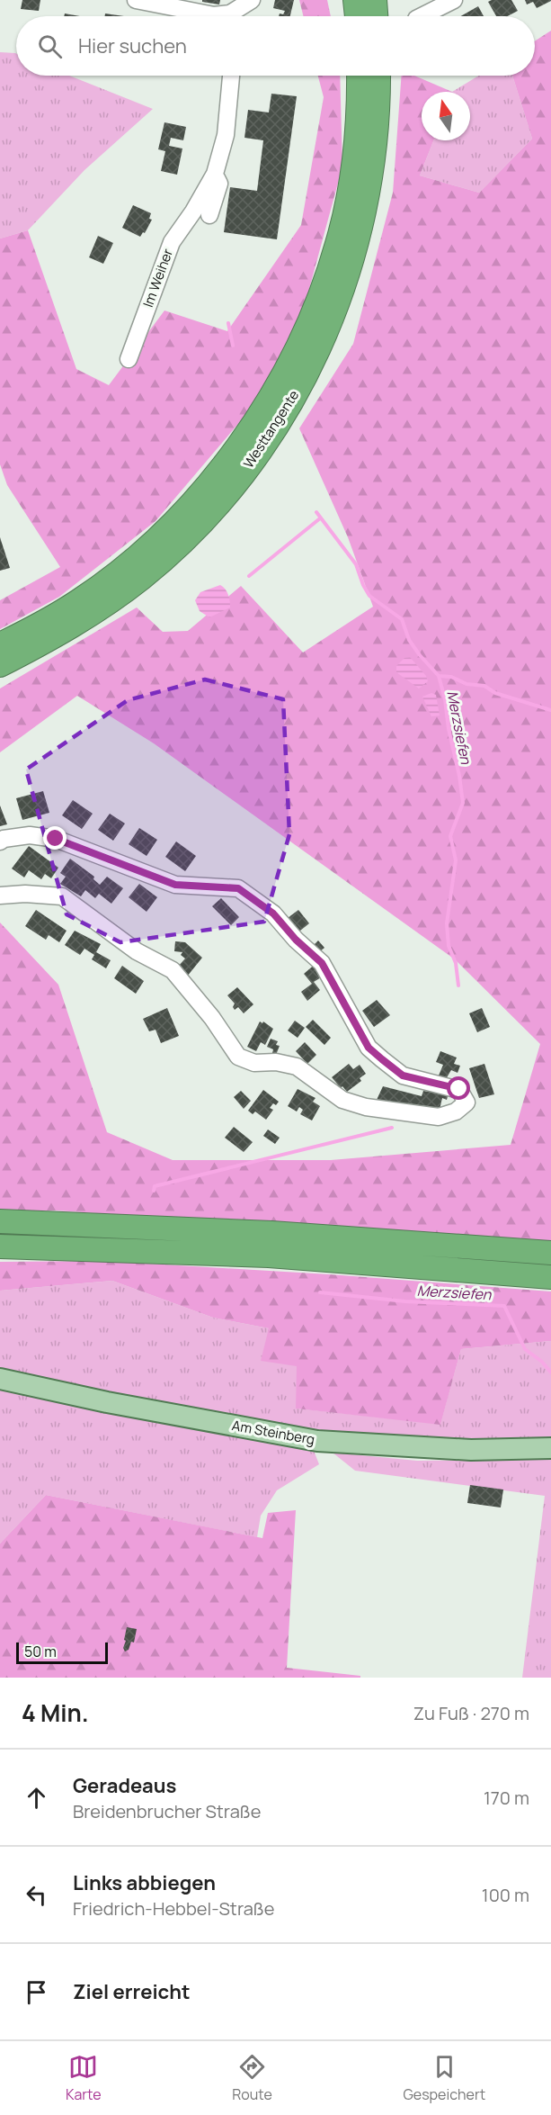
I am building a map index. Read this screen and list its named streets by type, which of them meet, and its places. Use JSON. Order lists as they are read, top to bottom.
{
  "streets": {
    "highway": ["Westtangente"],
    "main road": ["Am Steinberg"],
    "street": ["Im Weiher"]
  },
  "water": ["Merzsiefen"],
  "scale_bar": "50 m",
  "north": "top",
  "page": {
    "search": "Hier suchen",
    "scale": "50 m",
    "heading": ["4 Min.", "Zu Fuß · 270 m"],
    "list": [
      ["Geradeaus", "Breidenbrucher Straße", "170 m"],
      ["Links abbiegen", "Friedrich-Hebbel-Straße", "100 m"],
      "Ziel erreicht"
    ],
    "nav": ["Karte", "Route", "Gespeichert"]
  }
}
